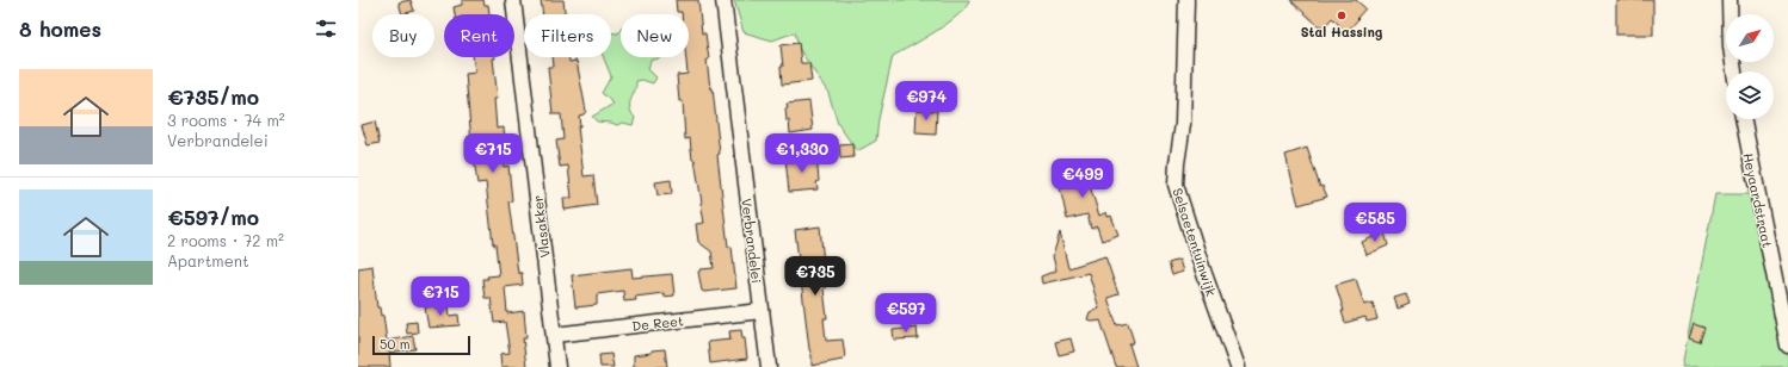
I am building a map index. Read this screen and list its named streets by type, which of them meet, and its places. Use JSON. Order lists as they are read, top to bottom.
{
  "streets": {
    "street": [
      "Heyaardstraat",
      "Vlasakker",
      "Verbrandelei",
      "Selsaetentuinwijk",
      "De Reet"
    ]
  },
  "crossings": [
    ["Vlasakker", "De Reet"],
    ["Verbrandelei", "De Reet"]
  ],
  "places": ["Stal Hassing"],
  "scale_bar": "50 m",
  "north": "top right",
  "page": {
    "heading": "8 homes",
    "chip": [
      "Buy",
      "Rent",
      "Filters",
      "New"
    ],
    "list": [
      {
        "name": "€735/mo",
        "note": "3 rooms · 74 m² · Verbrandelei"
      },
      {
        "name": "€597/mo",
        "note": "2 rooms · 72 m² · Apartment"
      }
    ],
    "price": [
      "€974",
      "€715",
      "€1,330",
      "€499",
      "€585",
      "€735",
      "€715",
      "€597"
    ],
    "scale": "50 m"
  }
}
